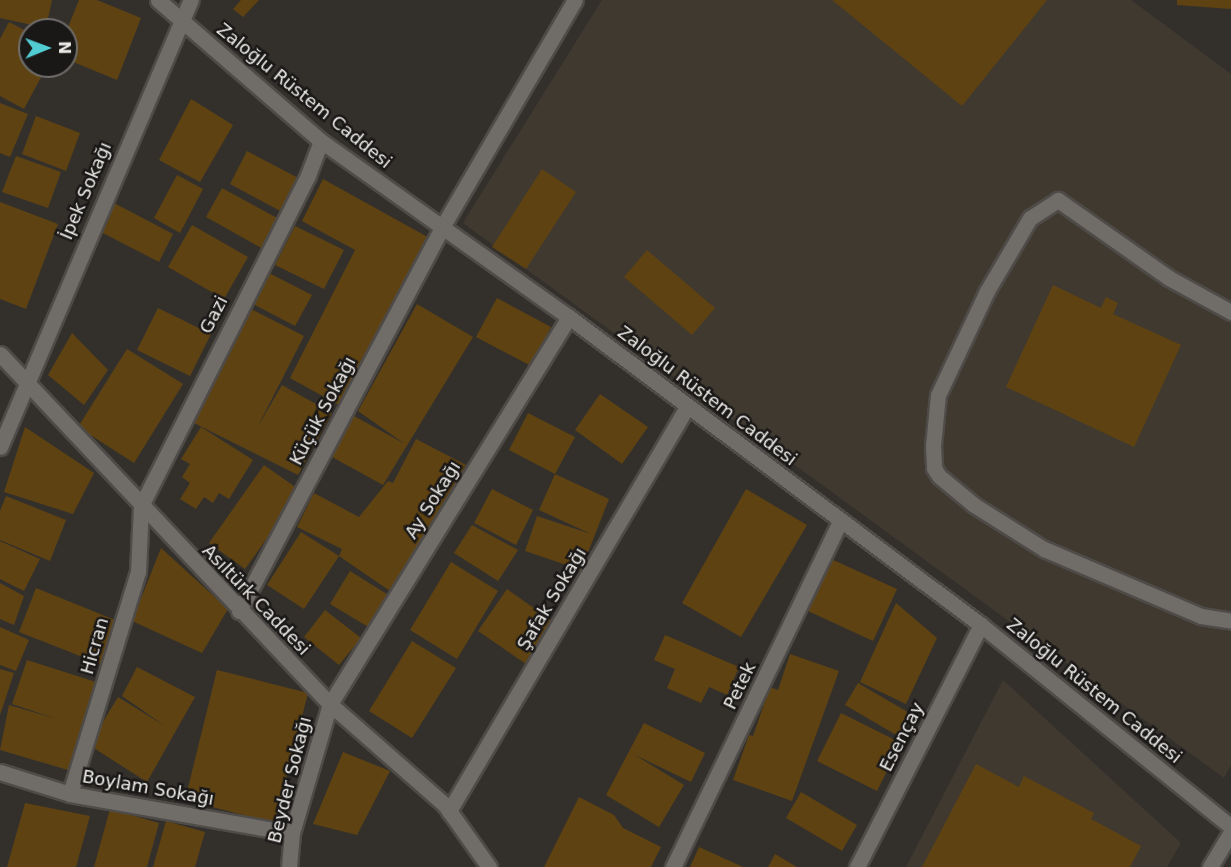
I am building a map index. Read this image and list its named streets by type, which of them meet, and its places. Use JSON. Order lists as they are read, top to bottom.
{
  "streets": {
    "street": [
      "Zaloğlu Rüstem Caddesi",
      "İpek Sokağı",
      "Gazi",
      "Küçük Sokağı",
      "Ay Sokağı",
      "Şafak Sokağı",
      "Asıltürk Caddesi",
      "Hicran",
      "Petek",
      "Esençay",
      "Beyder Sokağı",
      "Boylam Sokağı"
    ]
  },
  "crossings": [
    ["Zaloğlu Rüstem Caddesi", "İpek Sokağı"],
    ["Zaloğlu Rüstem Caddesi", "Gazi"],
    ["Zaloğlu Rüstem Caddesi", "Küçük Sokağı"],
    ["Zaloğlu Rüstem Caddesi", "Ay Sokağı"],
    ["Zaloğlu Rüstem Caddesi", "Şafak Sokağı"],
    ["Zaloğlu Rüstem Caddesi", "Petek"],
    ["Zaloğlu Rüstem Caddesi", "Esençay"],
    ["İpek Sokağı", "Asıltürk Caddesi"],
    ["Gazi", "Asıltürk Caddesi"],
    ["Gazi", "Hicran"],
    ["Küçük Sokağı", "Asıltürk Caddesi"],
    ["Ay Sokağı", "Asıltürk Caddesi"],
    ["Ay Sokağı", "Beyder Sokağı"],
    ["Şafak Sokağı", "Asıltürk Caddesi"],
    ["Asıltürk Caddesi", "Hicran"],
    ["Asıltürk Caddesi", "Beyder Sokağı"],
    ["Hicran", "Boylam Sokağı"],
    ["Beyder Sokağı", "Boylam Sokağı"]
  ],
  "north": "right"
}
